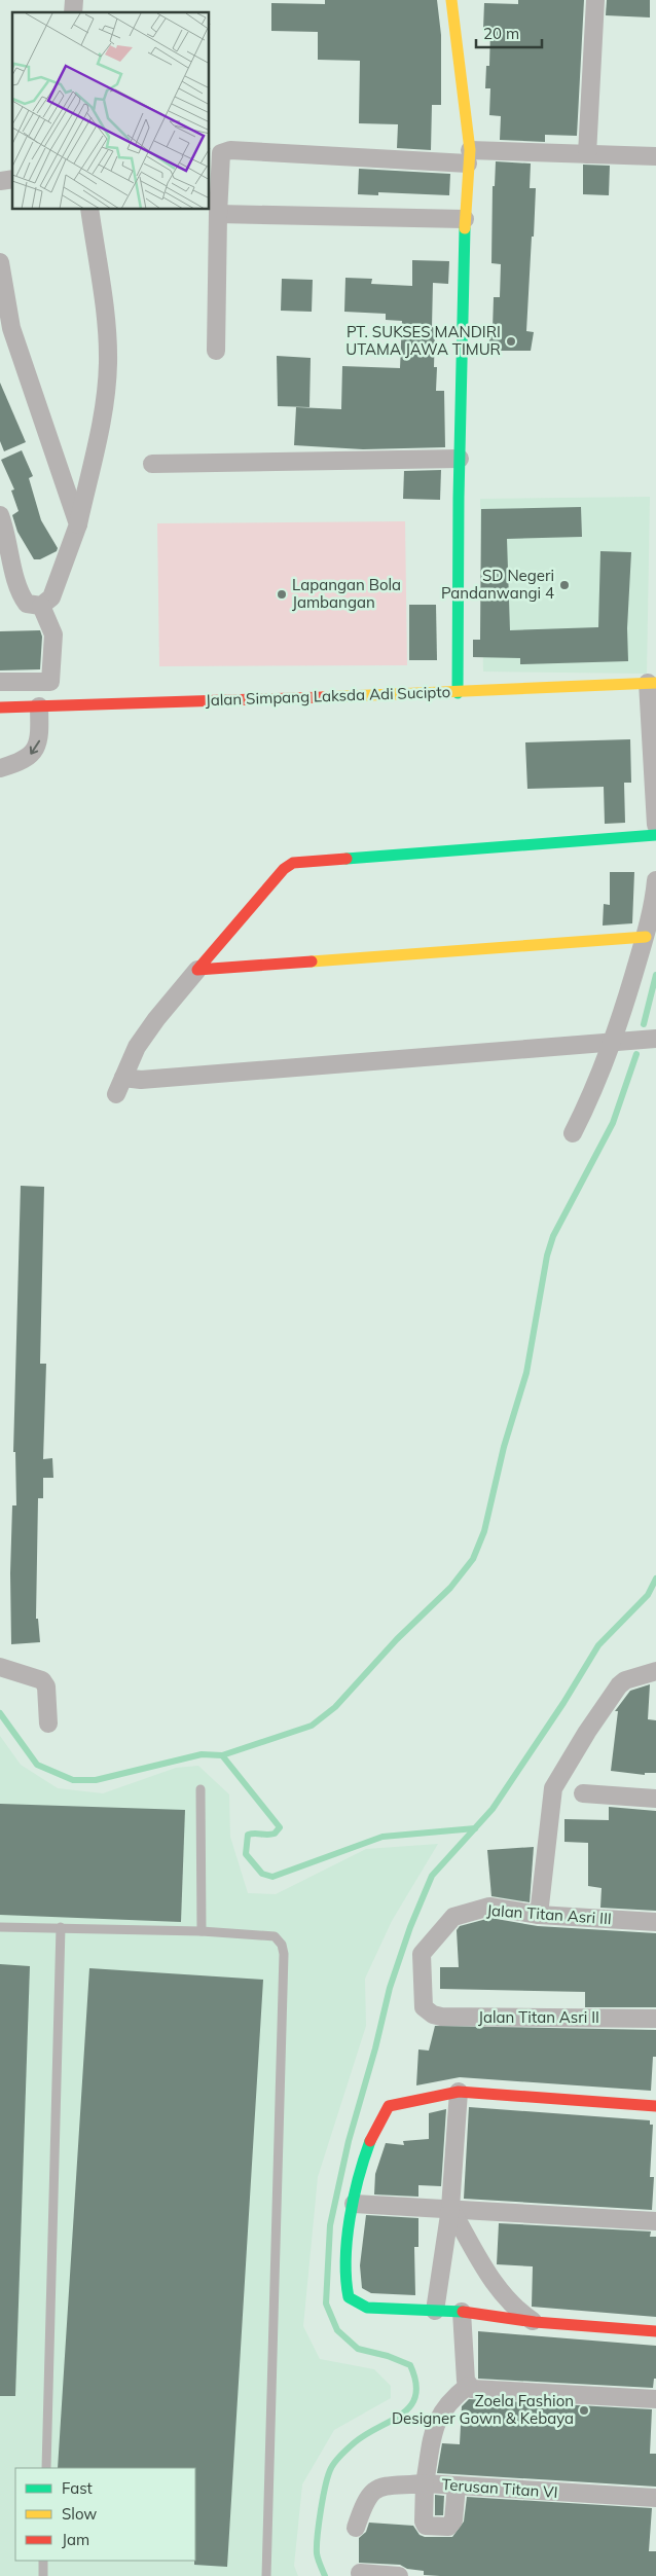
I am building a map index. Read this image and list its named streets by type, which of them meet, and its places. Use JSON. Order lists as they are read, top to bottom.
{
  "streets": {
    "street": [
      "Jalan Simpang Laksda Adi Sucipto",
      "Jalan Titan Asri III",
      "Jalan Titan Asri II",
      "Terusan Titan VI"
    ]
  },
  "crossings": [
    ["Jalan Titan Asri III", "Jalan Titan Asri II"]
  ],
  "places": [
    "PT. SUKSES MANDIRI UTAMA JAWA TIMUR",
    "SD Negeri Pandanwangi 4",
    "Lapangan Bola Jambangan",
    "Zoela Fashion Designer Gown & Kebaya"
  ],
  "legend": ["Fast", "Slow", "Jam"],
  "scale_bar": "20 m"
}
